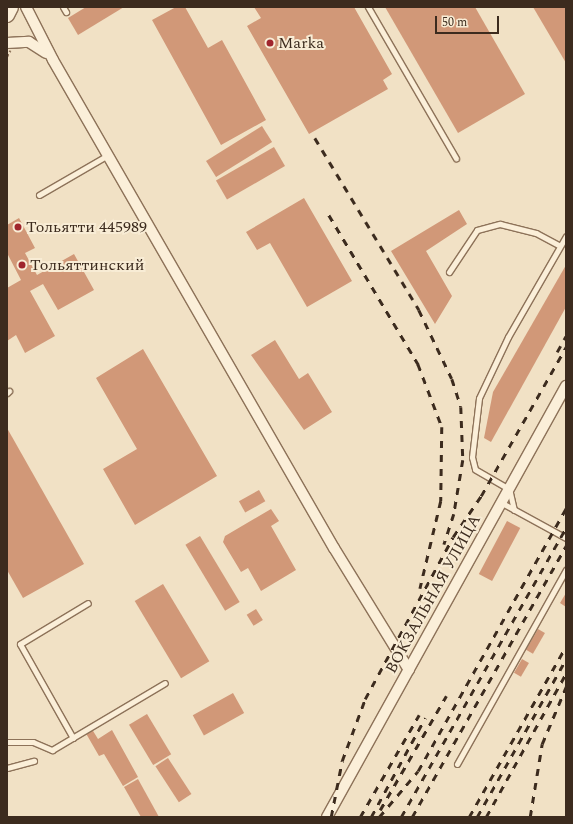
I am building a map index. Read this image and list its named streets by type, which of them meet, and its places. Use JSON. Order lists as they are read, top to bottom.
{
  "streets": {
    "street": ["ВОКЗАЛЬНАЯ УЛИЦА"]
  },
  "places": ["Marka", "Тольятти 445989", "Тольяттинский"],
  "scale_bar": "50 m"
}
